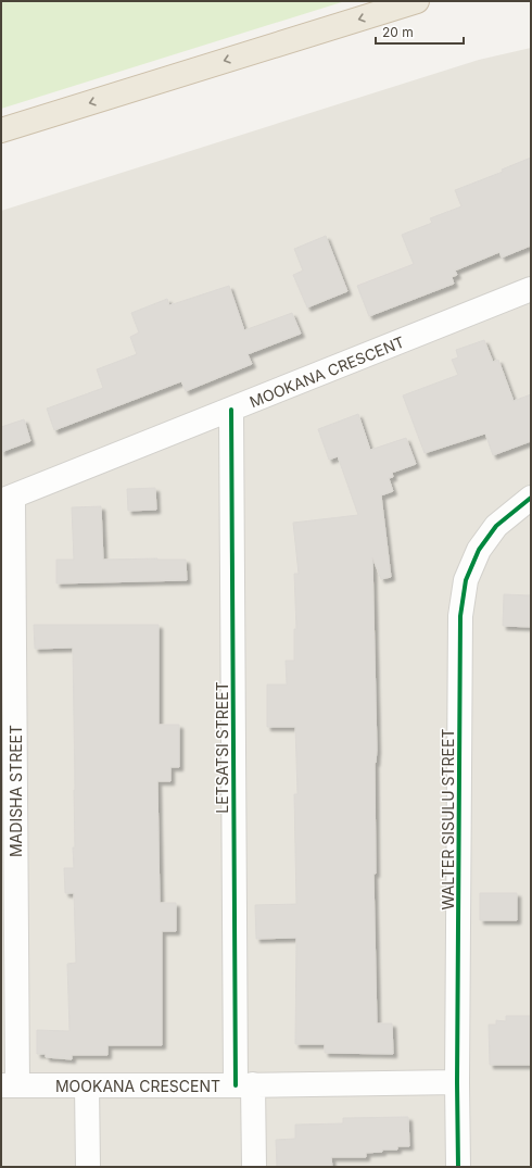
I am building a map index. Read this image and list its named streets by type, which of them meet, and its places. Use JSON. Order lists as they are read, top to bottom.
{
  "streets": {
    "street": [
      "MOOKANA CRESCENT",
      "LETSATSI STREET",
      "MADISHA STREET",
      "WALTER SISULU STREET"
    ]
  },
  "crossings": [
    ["MOOKANA CRESCENT", "LETSATSI STREET"],
    ["MOOKANA CRESCENT", "MADISHA STREET"],
    ["MOOKANA CRESCENT", "WALTER SISULU STREET"]
  ],
  "scale_bar": "20 m"
}
